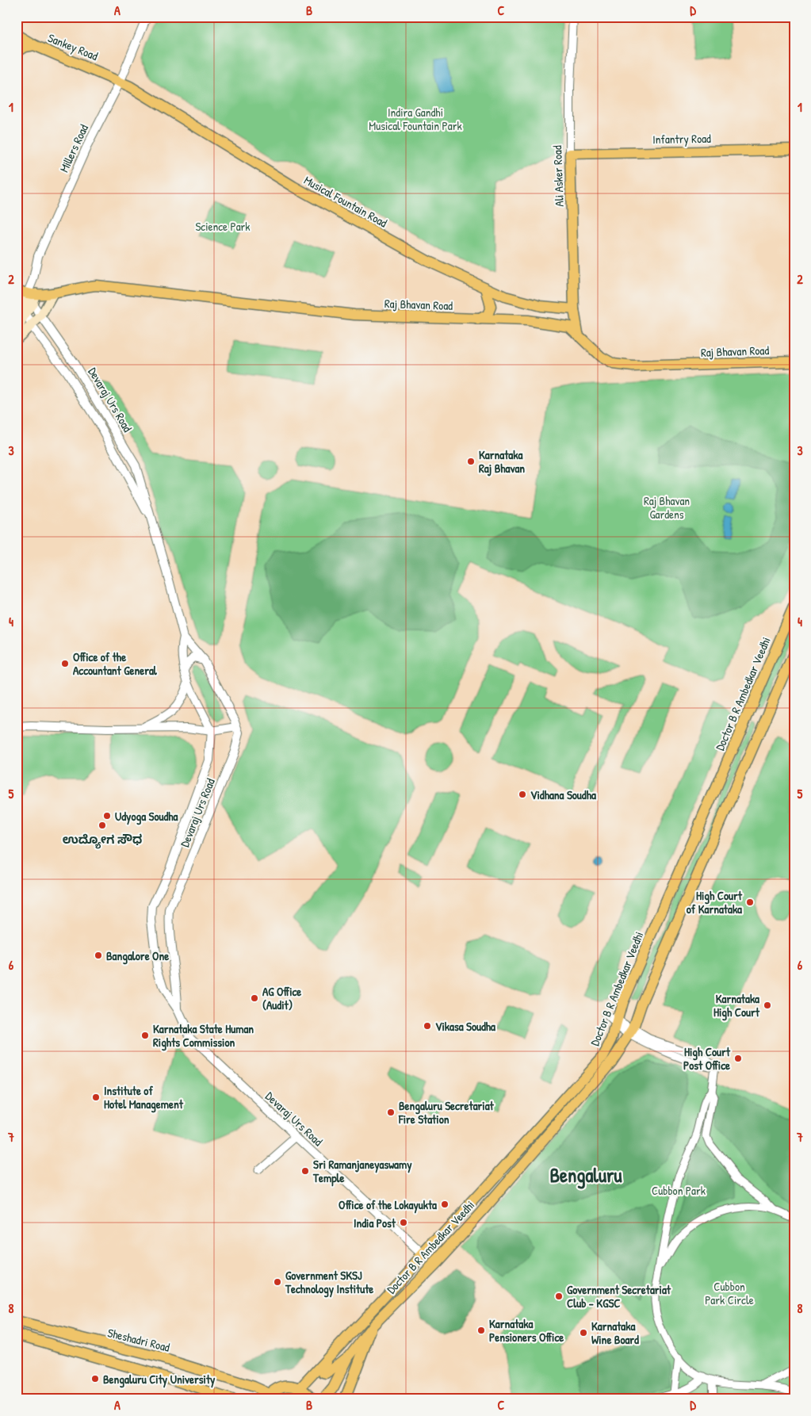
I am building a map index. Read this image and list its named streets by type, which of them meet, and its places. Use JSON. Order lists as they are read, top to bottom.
{
  "streets": {
    "main road": [
      "Sankey Road",
      "Infantry Road",
      "Ali Asker Road",
      "Musical Fountain Road",
      "Raj Bhavan Road",
      "Doctor B R Ambedkar Veedhi",
      "Sheshadri Road"
    ],
    "street": ["Millers Road", "Devaraj Urs Road"]
  },
  "crossings": [
    ["Sankey Road", "Millers Road"],
    ["Sankey Road", "Musical Fountain Road"],
    ["Infantry Road", "Ali Asker Road"],
    ["Millers Road", "Musical Fountain Road"],
    ["Ali Asker Road", "Musical Fountain Road"],
    ["Ali Asker Road", "Raj Bhavan Road"],
    ["Devaraj Urs Road", "Doctor B R Ambedkar Veedhi"]
  ],
  "districts": ["Bengaluru"],
  "parks": [
    "Indira Gandhi Musical Fountain Park",
    "Science Park",
    "Raj Bhavan Gardens",
    "Cubbon Park",
    "Cubbon Park Circle"
  ],
  "places": [
    "Karnataka Raj Bhavan",
    "Office of the Accountant General",
    "Vidhana Soudha",
    "Udyoga Soudha",
    "ಉದ್ಯೋಗ ಸೌಧ",
    "High Court of Karnataka",
    "Bangalore One",
    "AG Office (Audit)",
    "Karnataka High Court",
    "Vikasa Soudha",
    "Karnataka State Human Rights Commission",
    "High Court Post Office",
    "Institute of Hotel Management",
    "Bengaluru Secretariat Fire Station",
    "Sri Ramanjaneyaswamy Temple",
    "Office of the Lokayukta",
    "India Post",
    "Government SKSJ Technology Institute",
    "Government Secretariat Club - KGSC",
    "Karnataka Pensioners Office",
    "Karnataka Wine Board",
    "Bengaluru City University"
  ],
  "grid": {
    "columns": [
      "A",
      "B",
      "C",
      "D"
    ],
    "rows": [
      "1",
      "2",
      "3",
      "4",
      "5",
      "6",
      "7",
      "8"
    ]
  }
}
